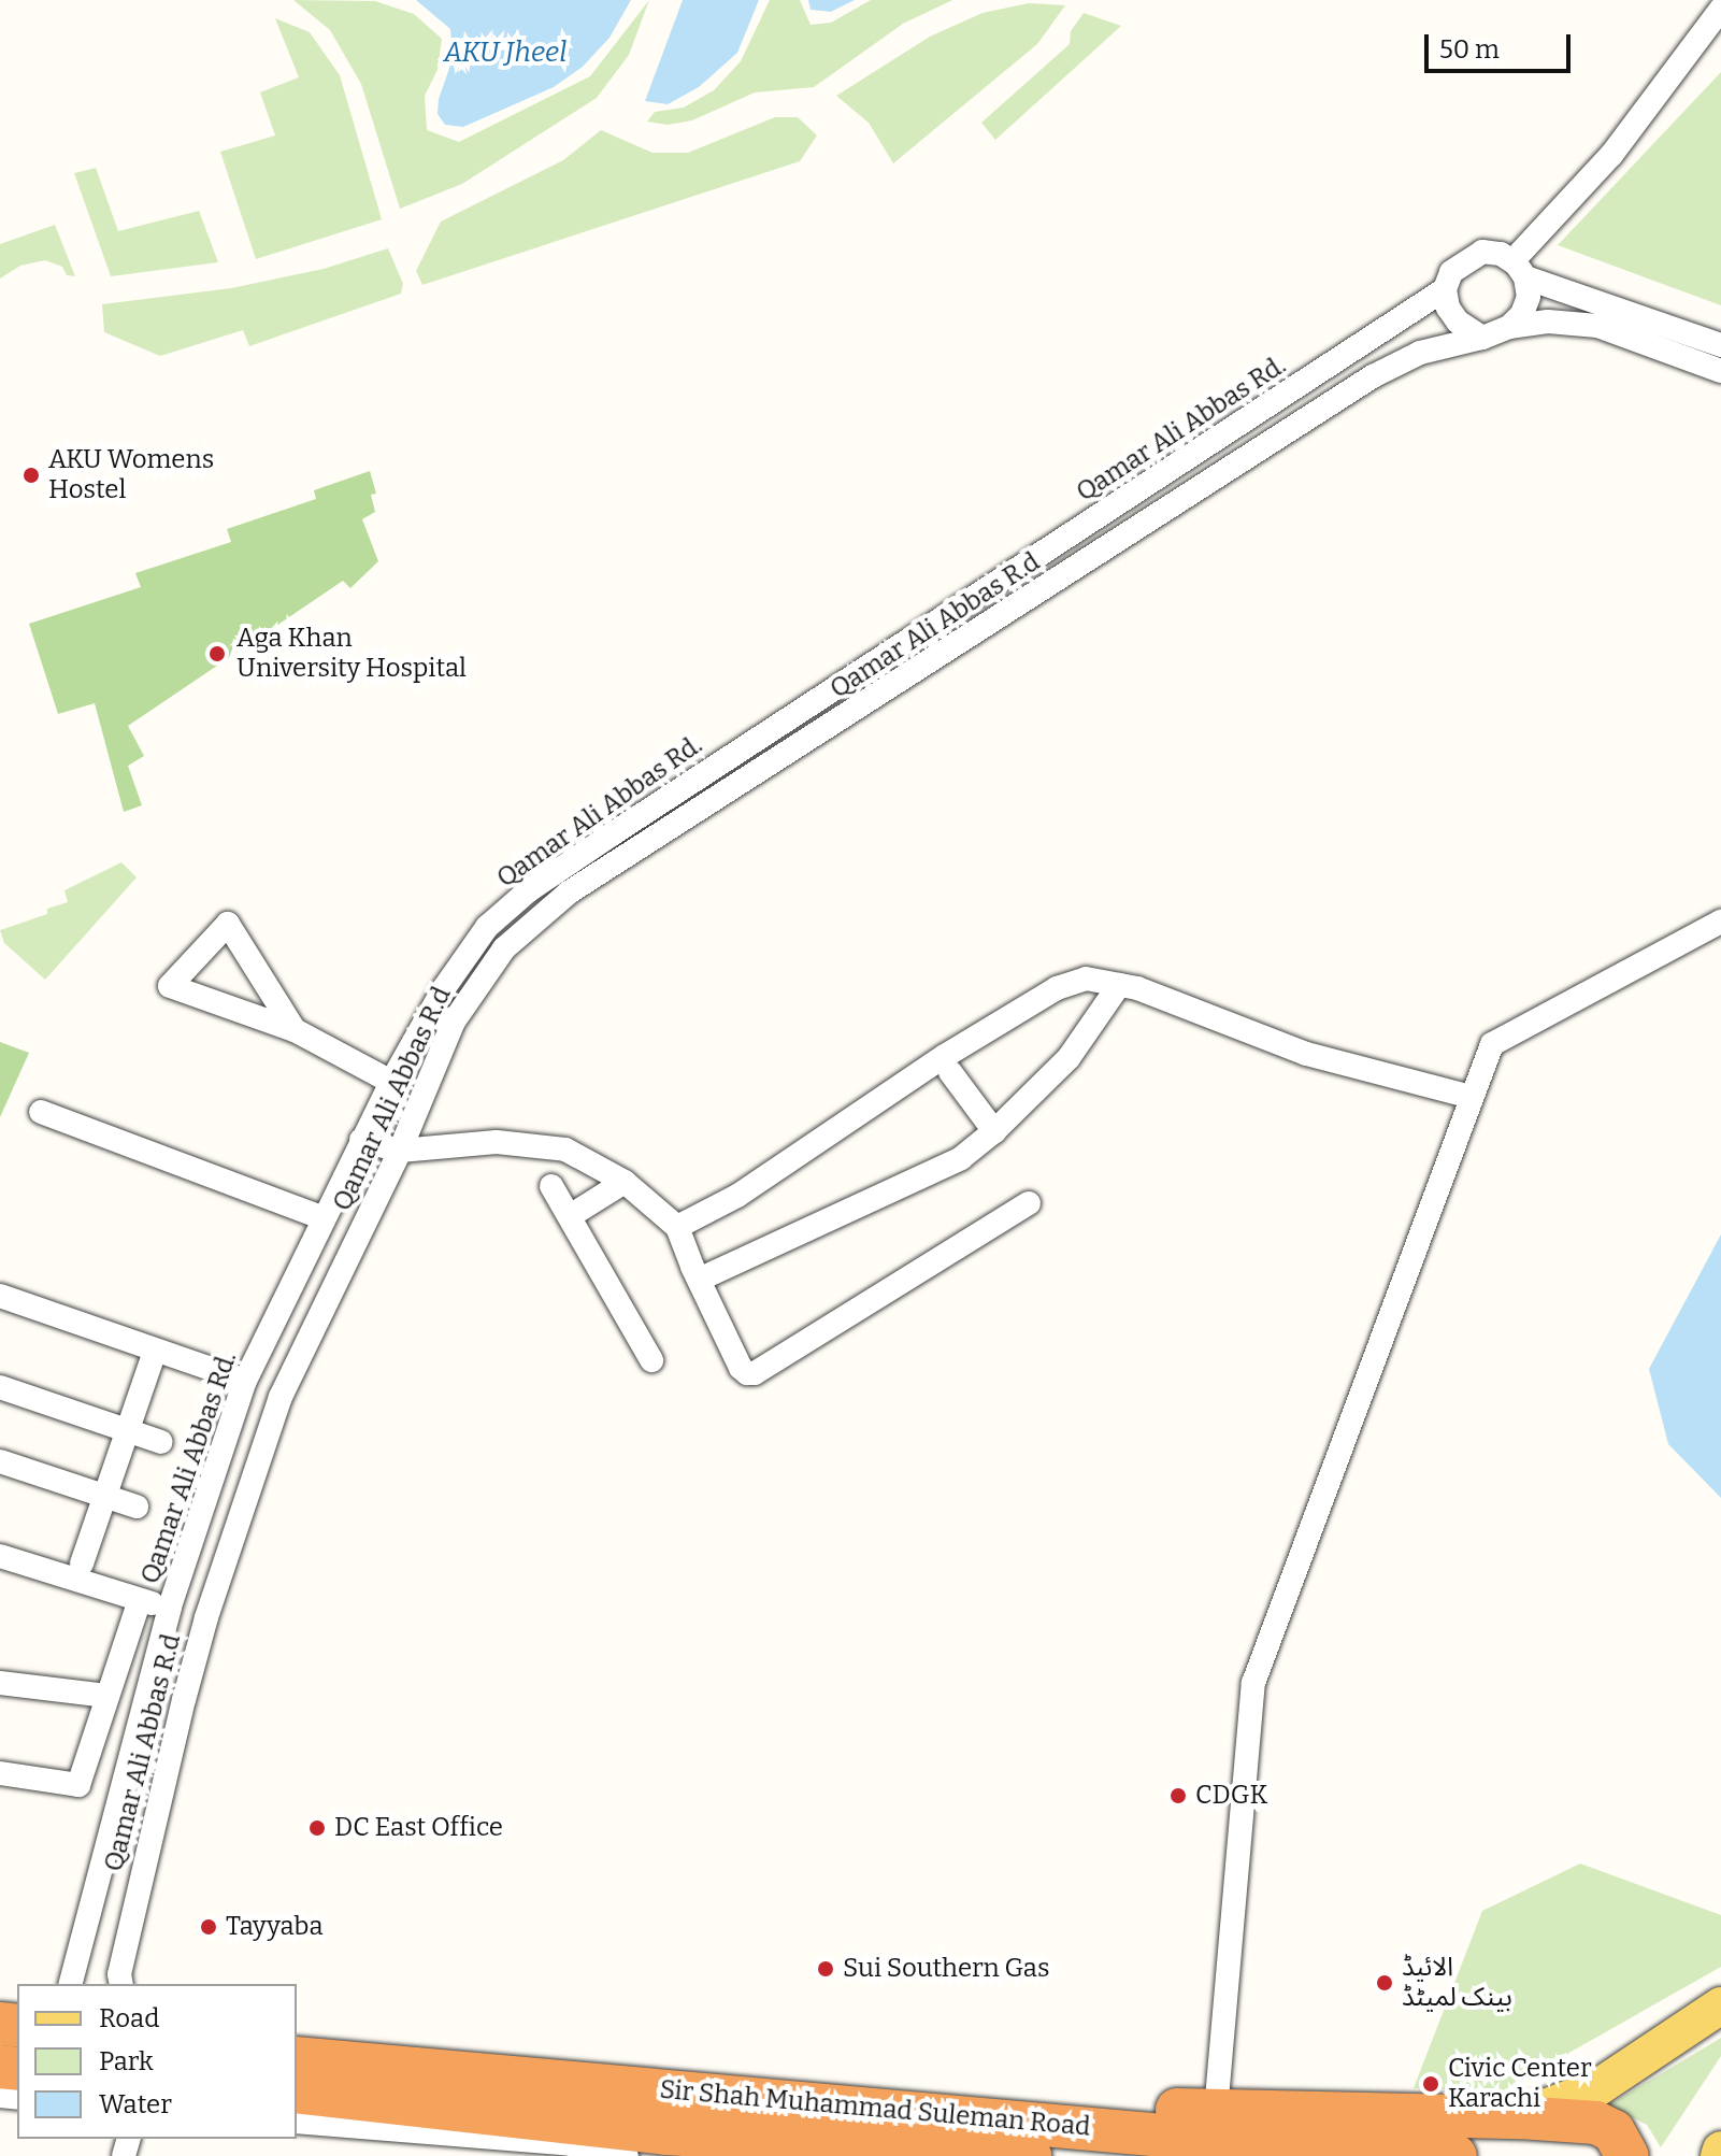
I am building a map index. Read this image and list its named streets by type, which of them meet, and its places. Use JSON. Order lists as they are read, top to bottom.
{
  "streets": {
    "highway": ["Sir Shah Muhammad Suleman Road"],
    "street": ["Qamar Ali Abbas Rd.", "Qamar Ali Abbas R.d"]
  },
  "crossings": [
    ["Qamar Ali Abbas Rd.", "Qamar Ali Abbas R.d"]
  ],
  "water": ["AKU Jheel"],
  "places": [
    "AKU Womens Hostel",
    "Aga Khan University Hospital",
    "CDGK",
    "DC East Office",
    "Tayyaba",
    "Sui Southern Gas",
    "الائیڈ بینک لمیٹڈ",
    "Civic Center Karachi"
  ],
  "legend": ["Road", "Park", "Water"],
  "scale_bar": "50 m"
}
